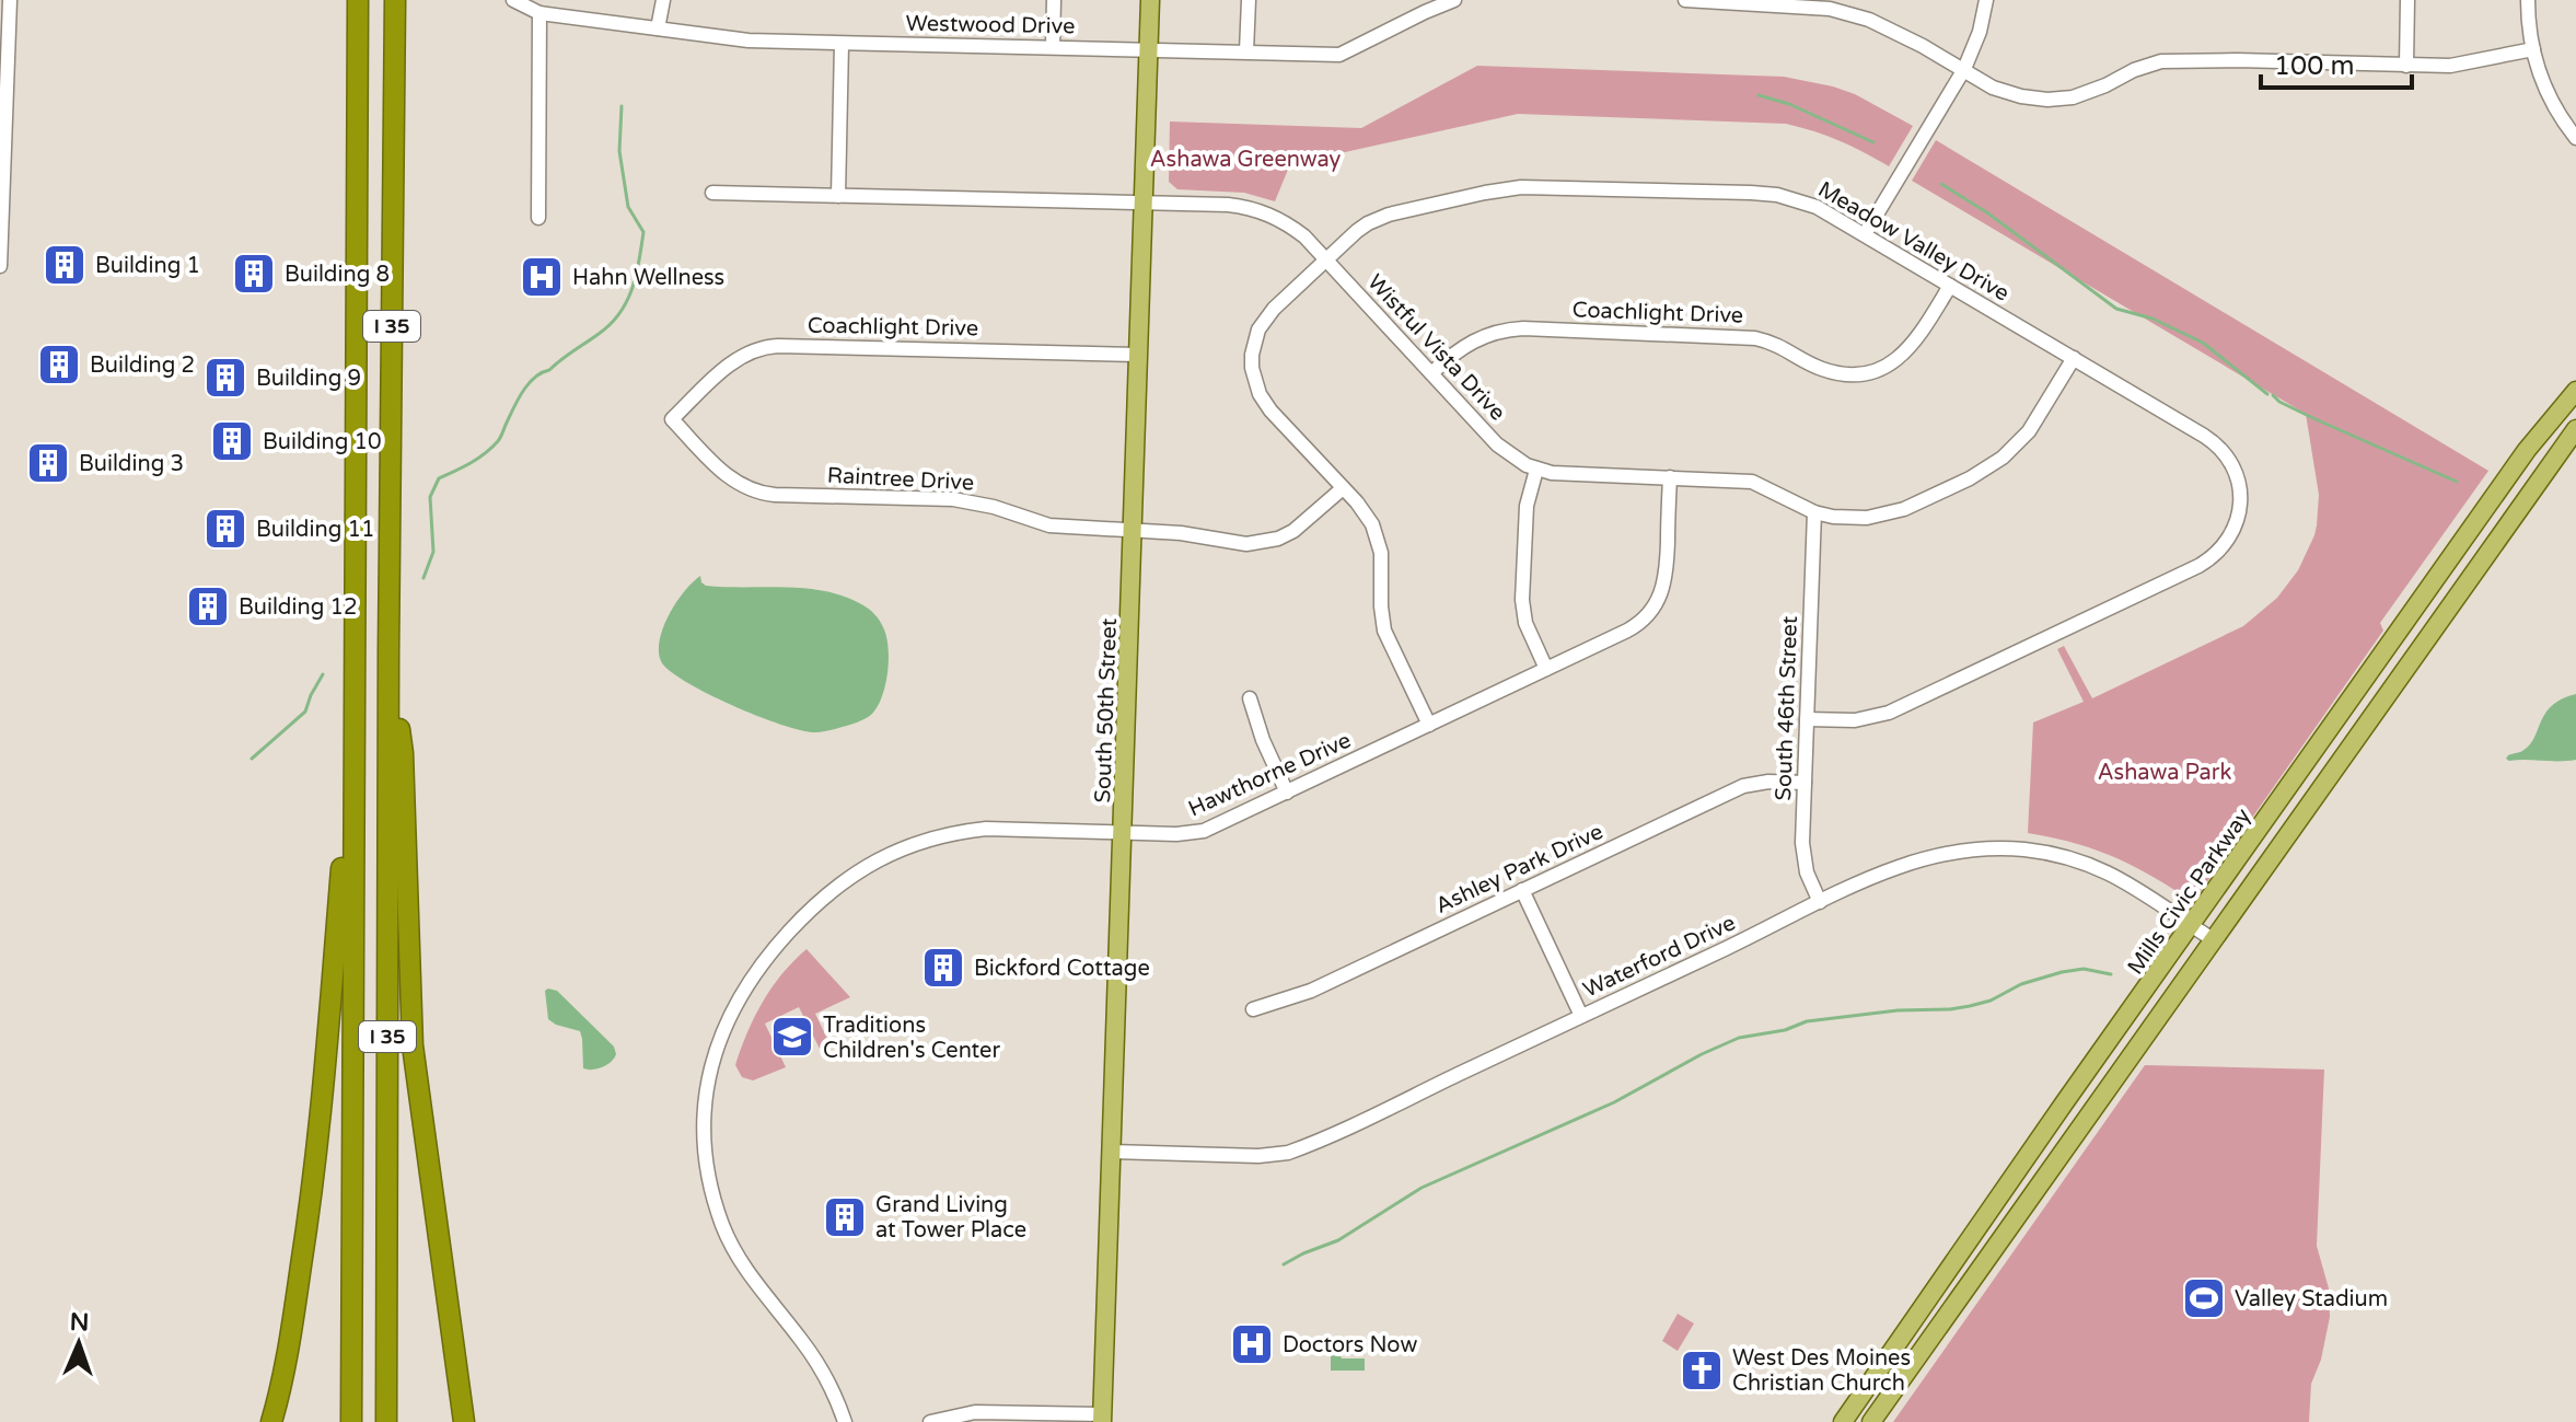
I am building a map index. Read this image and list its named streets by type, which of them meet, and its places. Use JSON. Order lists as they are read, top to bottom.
{
  "streets": {
    "highway": ["I 35"],
    "main road": ["South 50th Street", "Mills Civic Parkway"],
    "street": [
      "Westwood Drive",
      "Meadow Valley Drive",
      "Coachlight Drive",
      "Wistful Vista Drive",
      "Raintree Drive",
      "South 46th Street",
      "Hawthorne Drive",
      "Ashley Park Drive",
      "Waterford Drive"
    ]
  },
  "crossings": [
    ["Westwood Drive", "South 50th Street"],
    ["Meadow Valley Drive", "Coachlight Drive"],
    ["Meadow Valley Drive", "Wistful Vista Drive"],
    ["Meadow Valley Drive", "Raintree Drive"],
    ["Meadow Valley Drive", "South 46th Street"],
    ["Meadow Valley Drive", "Hawthorne Drive"],
    ["Coachlight Drive", "Wistful Vista Drive"],
    ["Coachlight Drive", "Raintree Drive"],
    ["Coachlight Drive", "South 50th Street"],
    ["Wistful Vista Drive", "South 46th Street"],
    ["Wistful Vista Drive", "South 50th Street"],
    ["Wistful Vista Drive", "Hawthorne Drive"],
    ["Raintree Drive", "South 50th Street"],
    ["South 46th Street", "Ashley Park Drive"],
    ["South 46th Street", "Waterford Drive"],
    ["South 50th Street", "Hawthorne Drive"],
    ["South 50th Street", "Waterford Drive"],
    ["Mills Civic Parkway", "Waterford Drive"]
  ],
  "parks": ["Ashawa Greenway", "Ashawa Park"],
  "places": {
    "building": [
      "Building 1",
      "Building 8",
      "Building 2",
      "Building 9",
      "Building 10",
      "Building 3",
      "Building 11",
      "Building 12",
      "Bickford Cottage",
      "Grand Living at Tower Place"
    ],
    "hospital": ["Hahn Wellness", "Doctors Now"],
    "school or university": ["Traditions Children's Center"],
    "sports": ["Valley Stadium"],
    "church": ["West Des Moines Christian Church"]
  },
  "scale_bar": "100 m",
  "north": "top"
}
